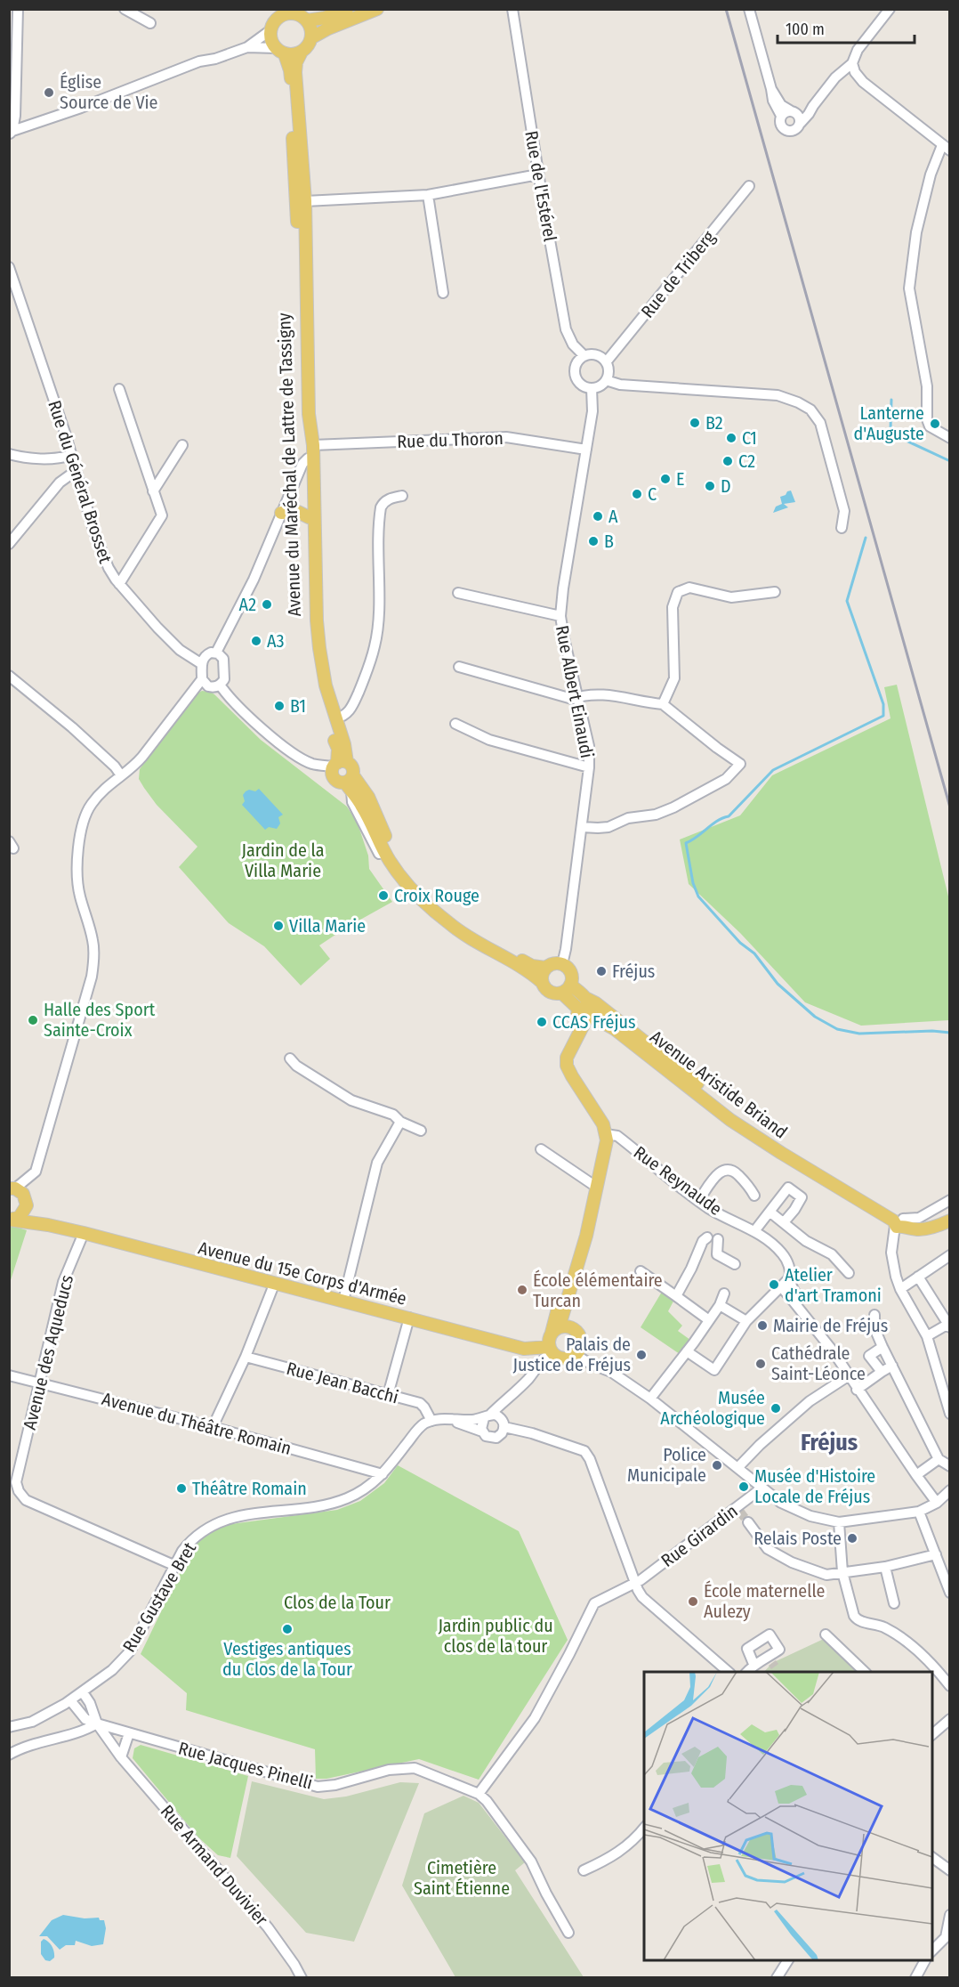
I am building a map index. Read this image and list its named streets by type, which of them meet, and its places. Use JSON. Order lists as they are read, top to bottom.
{
  "streets": {
    "main road": ["Avenue du Maréchal de Lattre de Tassigny", "Avenue Aristide Briand", "Avenue du 15e Corps d'Armée"],
    "street": [
      "Rue de l'Estérel",
      "Rue de Triberg",
      "Rue du Thoron",
      "Rue du Général Brosset",
      "Rue Albert Einaudi",
      "Rue Reynaude",
      "Avenue des Aqueducs",
      "Rue Jean Bacchi",
      "Avenue du Théâtre Romain",
      "Rue Girardin",
      "Rue Gustave Bret",
      "Rue Jacques Pinelli",
      "Rue Armand Duvivier"
    ]
  },
  "crossings": [
    ["Rue de l'Estérel", "Rue de Triberg"],
    ["Rue de l'Estérel", "Rue Albert Einaudi"],
    ["Rue de Triberg", "Rue Albert Einaudi"],
    ["Rue du Thoron", "Avenue du Maréchal de Lattre de Tassigny"],
    ["Rue du Thoron", "Rue Albert Einaudi"],
    ["Rue Albert Einaudi", "Avenue Aristide Briand"],
    ["Avenue du 15e Corps d'Armée", "Avenue des Aqueducs"],
    ["Avenue des Aqueducs", "Avenue du Théâtre Romain"],
    ["Avenue des Aqueducs", "Rue Gustave Bret"],
    ["Rue Jean Bacchi", "Rue Gustave Bret"],
    ["Avenue du Théâtre Romain", "Rue Gustave Bret"],
    ["Rue Girardin", "Rue Jacques Pinelli"],
    ["Rue Gustave Bret", "Rue Jacques Pinelli"],
    ["Rue Jacques Pinelli", "Rue Armand Duvivier"]
  ],
  "districts": ["Fréjus"],
  "parks": [
    "Jardin de la Villa Marie",
    "Clos de la Tour",
    "Jardin public du clos de la tour",
    "Cimetière Saint Étienne"
  ],
  "places": [
    "Église Source de Vie",
    "B2",
    "Lanterne d'Auguste",
    "C1",
    "C2",
    "E",
    "D",
    "C",
    "A",
    "B",
    "A2",
    "A3",
    "B1",
    "Croix Rouge",
    "Villa Marie",
    "Fréjus",
    "Halle des Sport Sainte-Croix",
    "CCAS Fréjus",
    "Atelier d'art Tramoni",
    "École élémentaire Turcan",
    "Mairie de Fréjus",
    "Palais de Justice de Fréjus",
    "Cathédrale Saint-Léonce",
    "Musée Archéologique",
    "Police Municipale",
    "Musée d'Histoire Locale de Fréjus",
    "Théâtre Romain",
    "Relais Poste",
    "École maternelle Aulezy",
    "Vestiges antiques du Clos de la Tour"
  ],
  "scale_bar": "100 m"
}
